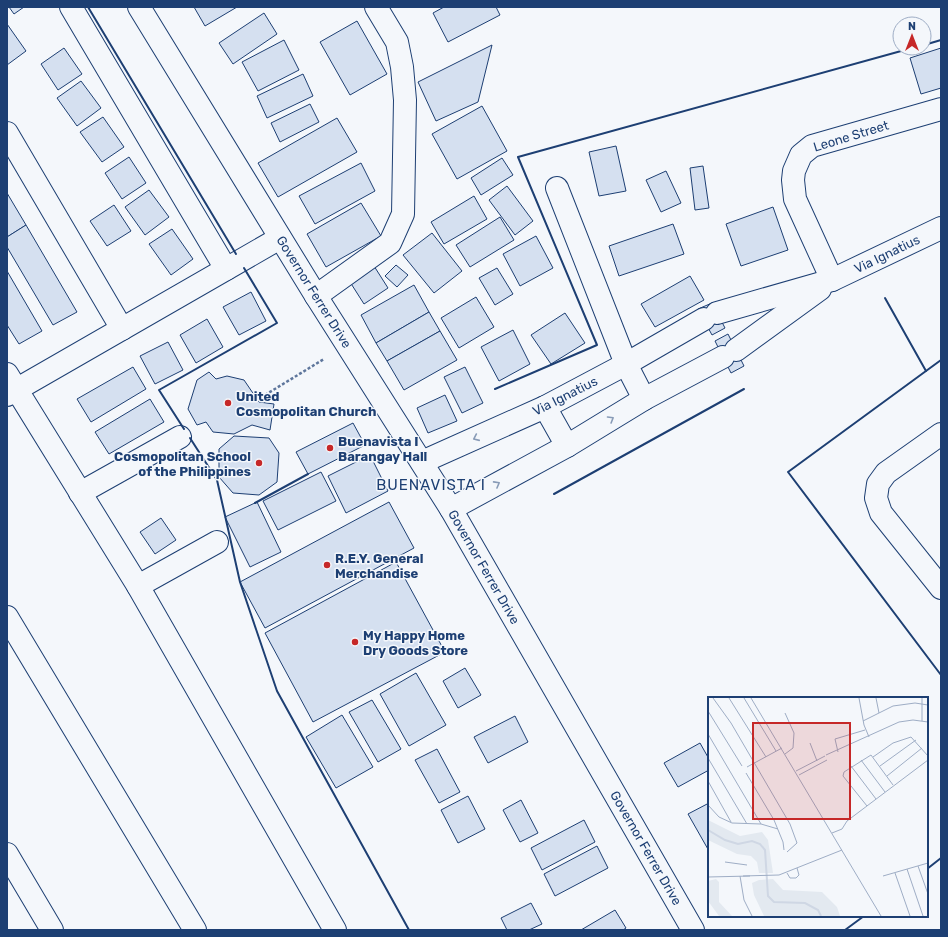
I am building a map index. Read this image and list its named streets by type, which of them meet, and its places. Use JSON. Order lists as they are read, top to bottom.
{
  "streets": {
    "street": ["Leone Street", "Via Ignatius", "Governor Ferrer Drive"]
  },
  "crossings": [
    ["Leone Street", "Via Ignatius"],
    ["Via Ignatius", "Governor Ferrer Drive"]
  ],
  "districts": ["BUENAVISTA I"],
  "places": [
    "United Cosmopolitan Church",
    "Buenavista I Barangay Hall",
    "Cosmopolitan School of the Philippines",
    "R.E.Y. General Merchandise",
    "My Happy Home Dry Goods Store"
  ],
  "north": "top"
}
